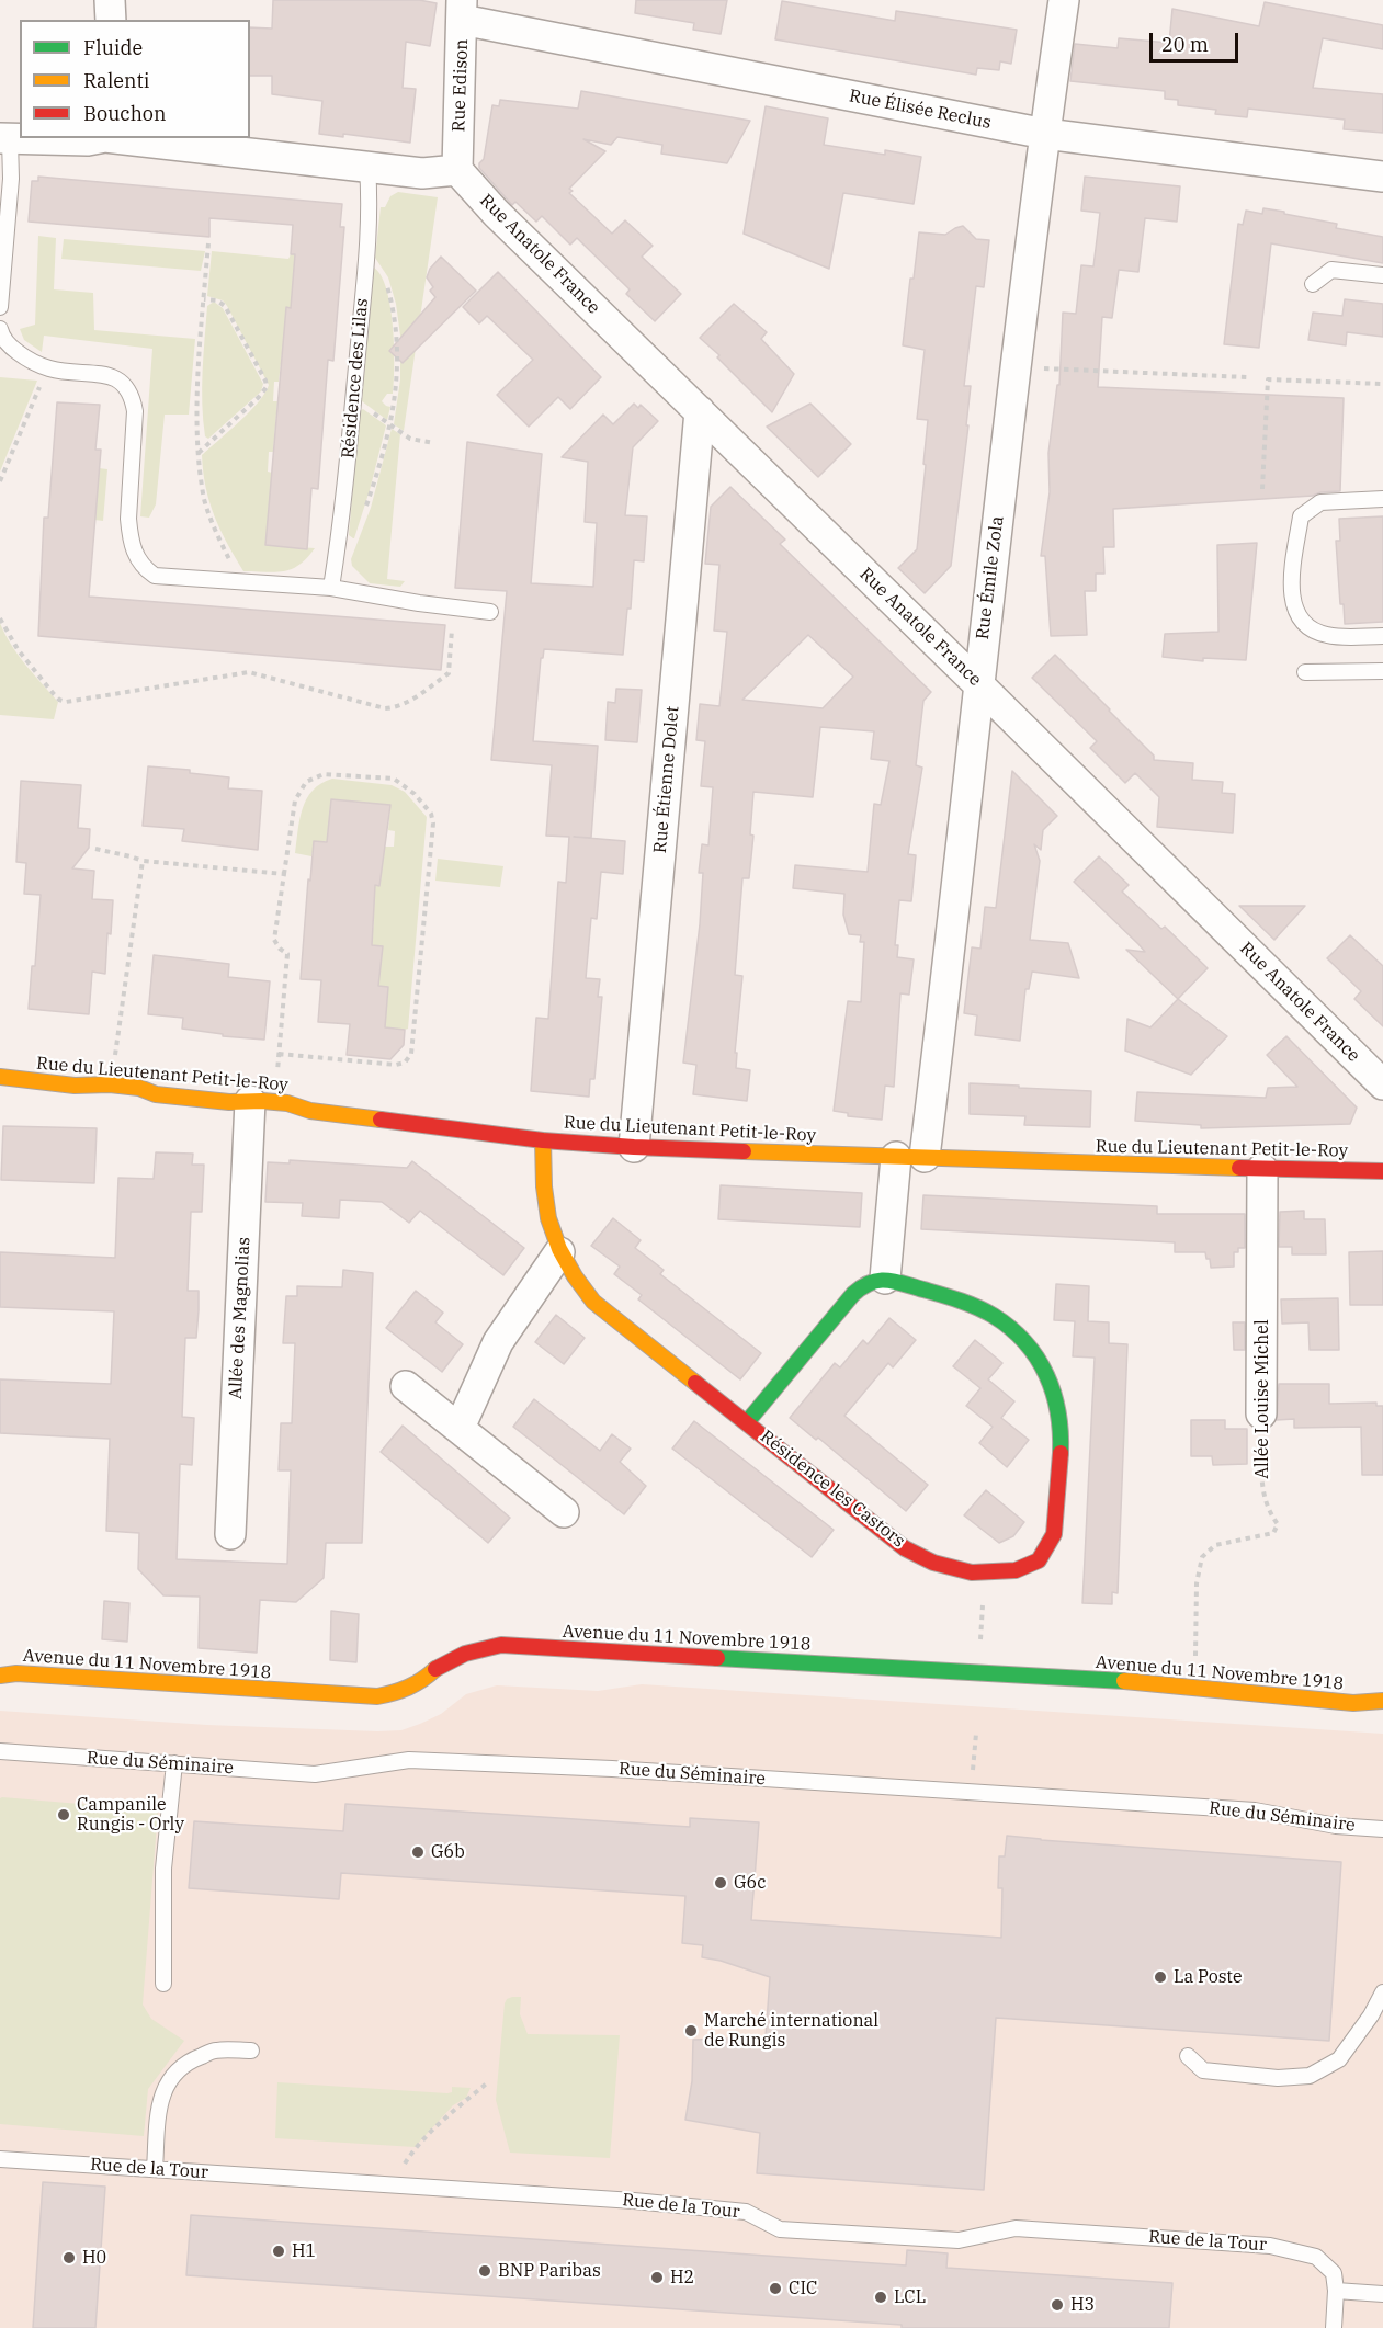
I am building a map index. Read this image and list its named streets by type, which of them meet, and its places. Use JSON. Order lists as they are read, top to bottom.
{
  "streets": {
    "street": [
      "Rue Edison",
      "Rue Élisée Reclus",
      "Rue Anatole France",
      "Rue Émile Zola",
      "Rue Étienne Dolet",
      "Rue du Lieutenant Petit-le-Roy",
      "Allée des Magnolias",
      "Allée Louise Michel",
      "Résidence les Castors",
      "Avenue du 11 Novembre 1918"
    ],
    "lane": ["Résidence des Lilas", "Rue du Séminaire", "Rue de la Tour"]
  },
  "crossings": [
    ["Rue Edison", "Rue Élisée Reclus"],
    ["Rue Edison", "Rue Anatole France"],
    ["Rue Élisée Reclus", "Rue Émile Zola"],
    ["Rue Anatole France", "Rue Émile Zola"],
    ["Rue Anatole France", "Rue Étienne Dolet"],
    ["Rue Émile Zola", "Rue du Lieutenant Petit-le-Roy"],
    ["Rue Étienne Dolet", "Rue du Lieutenant Petit-le-Roy"],
    ["Rue du Lieutenant Petit-le-Roy", "Allée des Magnolias"],
    ["Rue du Lieutenant Petit-le-Roy", "Allée Louise Michel"],
    ["Rue du Lieutenant Petit-le-Roy", "Résidence les Castors"],
    ["Allée Louise Michel", "Avenue du 11 Novembre 1918"]
  ],
  "places": [
    "Campanile Rungis - Orly",
    "G6b",
    "G6c",
    "La Poste",
    "Marché international de Rungis",
    "H1",
    "H0",
    "BNP Paribas",
    "H2",
    "CIC",
    "LCL",
    "H3"
  ],
  "legend": ["Fluide", "Ralenti", "Bouchon"],
  "scale_bar": "20 m"
}
